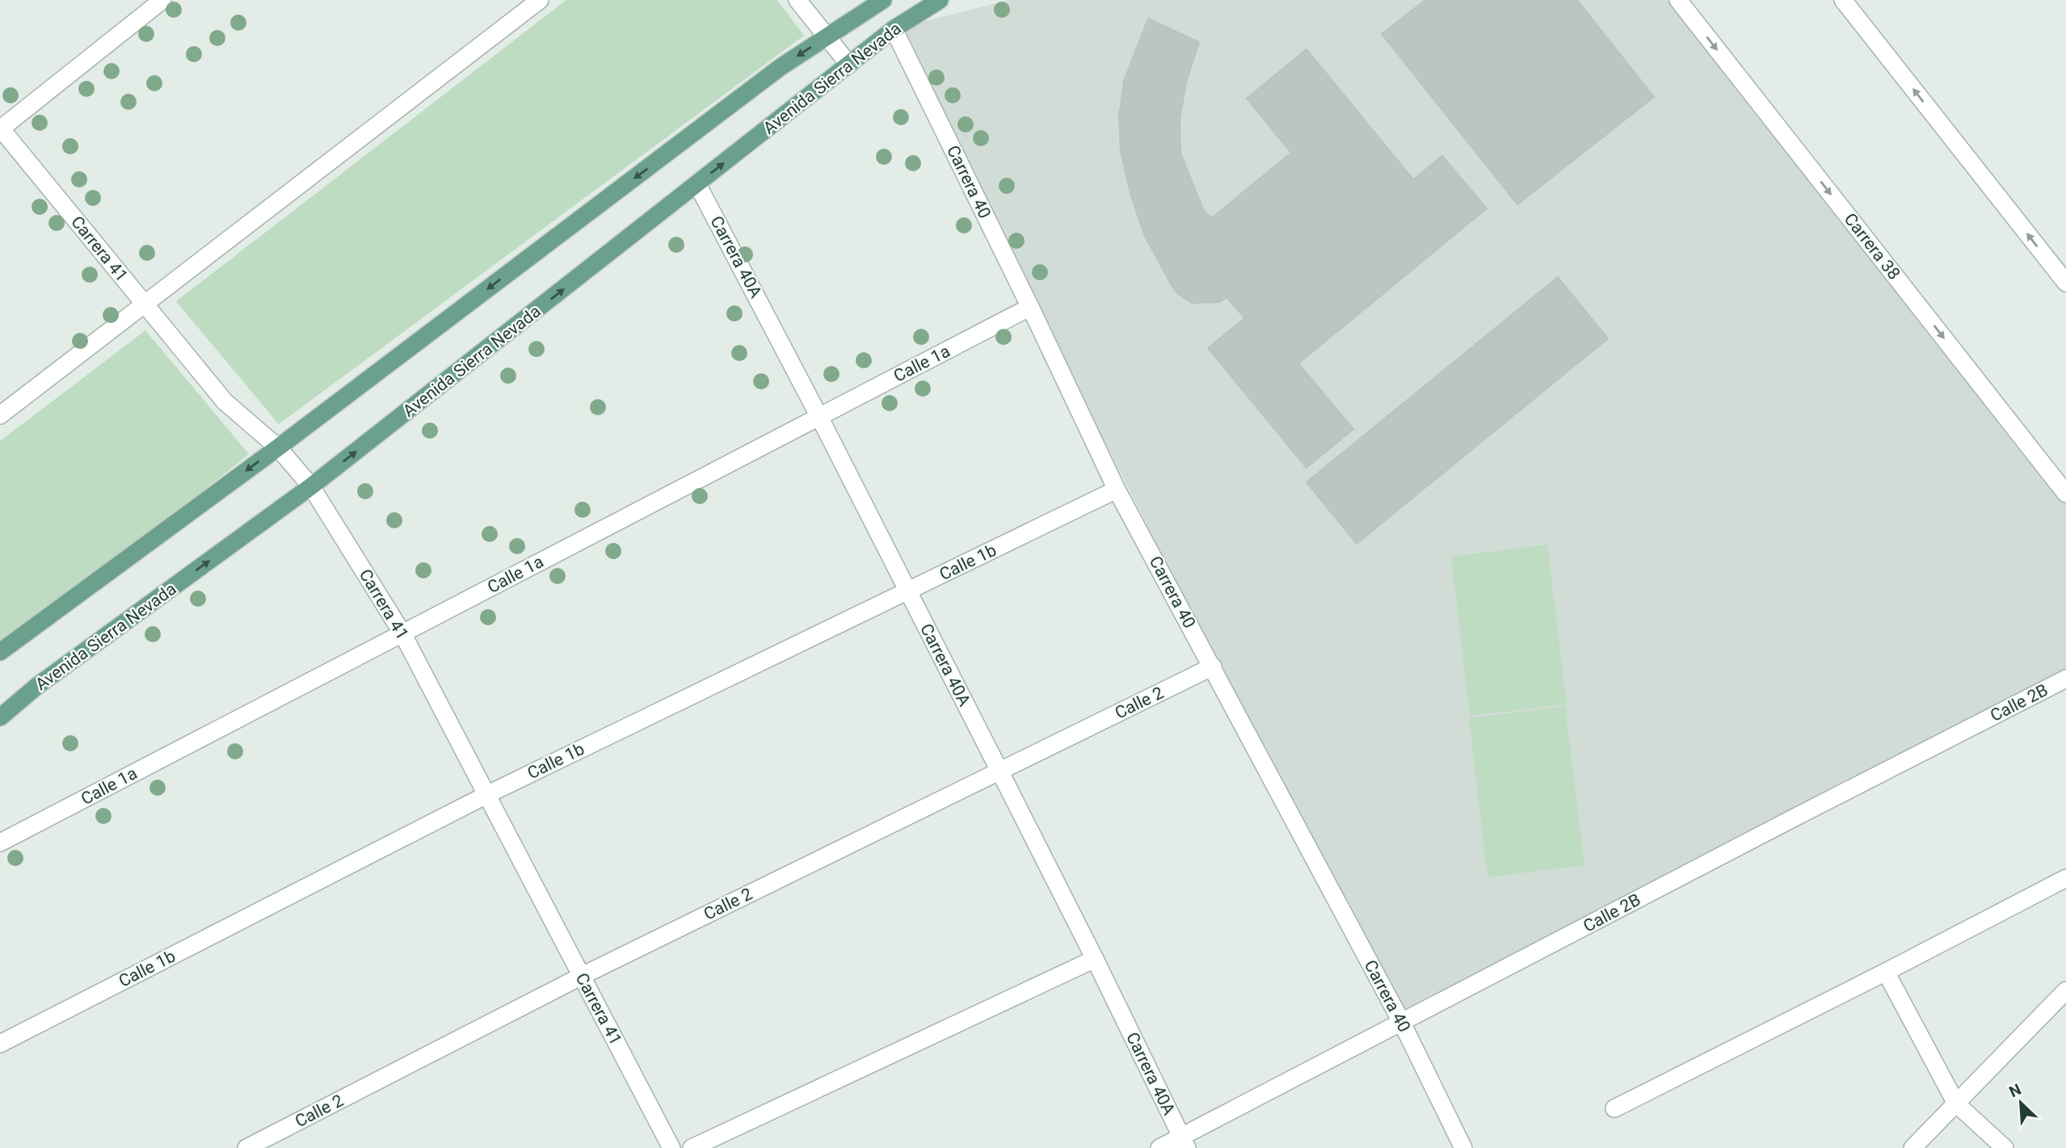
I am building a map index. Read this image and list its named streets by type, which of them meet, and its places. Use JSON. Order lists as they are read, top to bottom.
{
  "streets": {
    "main road": ["Avenida Sierra Nevada"],
    "street": [
      "Carrera 40",
      "Carrera 38",
      "Carrera 41",
      "Carrera 40A",
      "Calle 1a",
      "Calle 1b",
      "Calle 2",
      "Calle 2B"
    ]
  },
  "crossings": [
    ["Avenida Sierra Nevada", "Carrera 40"],
    ["Avenida Sierra Nevada", "Carrera 41"],
    ["Avenida Sierra Nevada", "Carrera 40A"],
    ["Carrera 40", "Calle 1a"],
    ["Carrera 40", "Calle 1b"],
    ["Carrera 40", "Calle 2"],
    ["Carrera 40", "Calle 2B"],
    ["Carrera 41", "Calle 1a"],
    ["Carrera 41", "Calle 1b"],
    ["Carrera 41", "Calle 2"],
    ["Carrera 40A", "Calle 1a"],
    ["Carrera 40A", "Calle 1b"],
    ["Carrera 40A", "Calle 2"],
    ["Carrera 40A", "Calle 2B"]
  ],
  "north": "top left"
}
